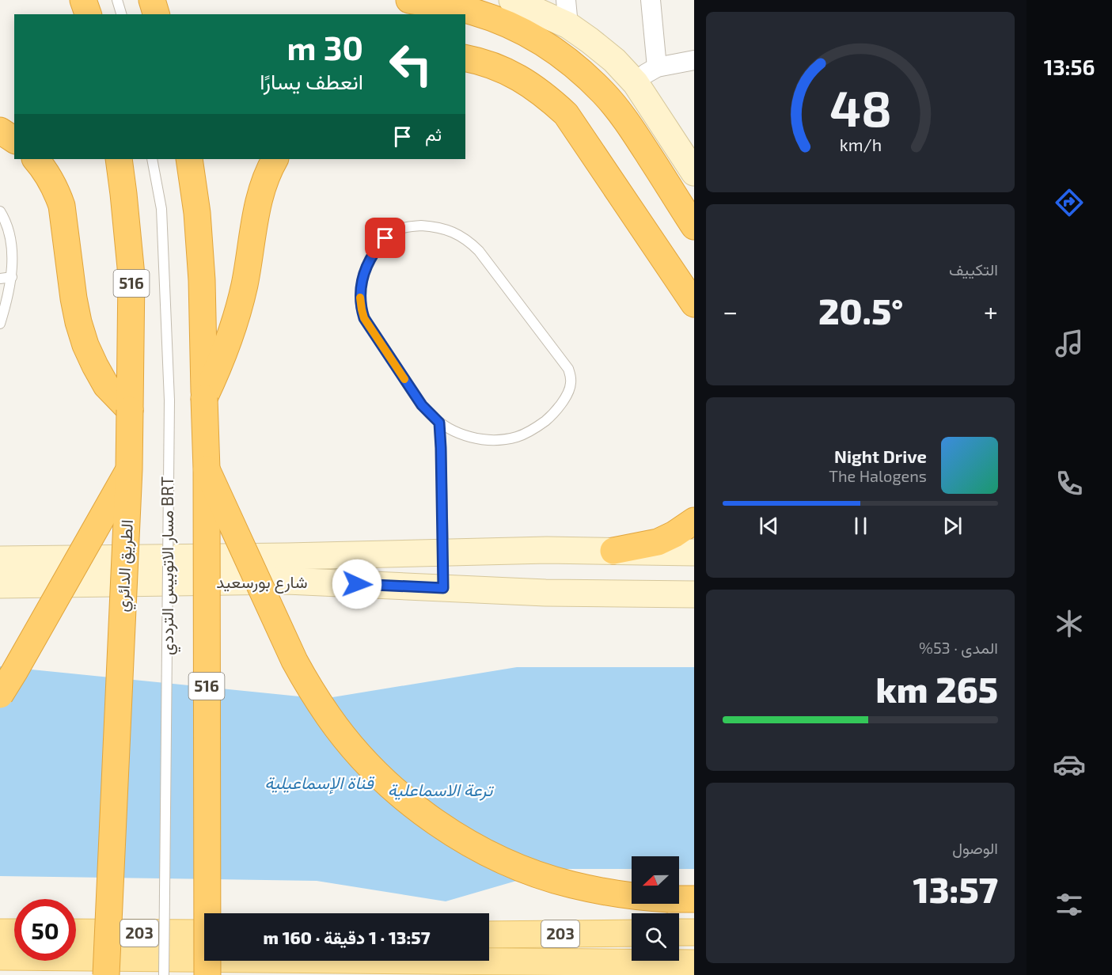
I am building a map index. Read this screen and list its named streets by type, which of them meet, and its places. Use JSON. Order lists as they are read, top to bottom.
{
  "streets": {
    "highway": ["516", "الطريق الدائري"],
    "main road": ["شارع بورسعيد", "203"],
    "lane": ["مسار الاتوبيس الترددي BRT"]
  },
  "water": ["قناة الإسماعيلية", "ترعة الاسماعلية"],
  "north": "left",
  "page": {
    "tabs": "13:56",
    "turn": ["30 m", "انعطف يسارًا"],
    "then": "ثم",
    "tile": [
      "التكييف",
      ["المدى · 53%", "265 km"],
      ["الوصول", "13:57"]
    ],
    "heat": ["−", "20.5°", "+"],
    "song": ["Night Drive", "The Halogens"],
    "limit": "50",
    "trip": "13:57 · 1 دقيقة · 160 m",
    "gauge": ["48", "km/h"]
  }
}
